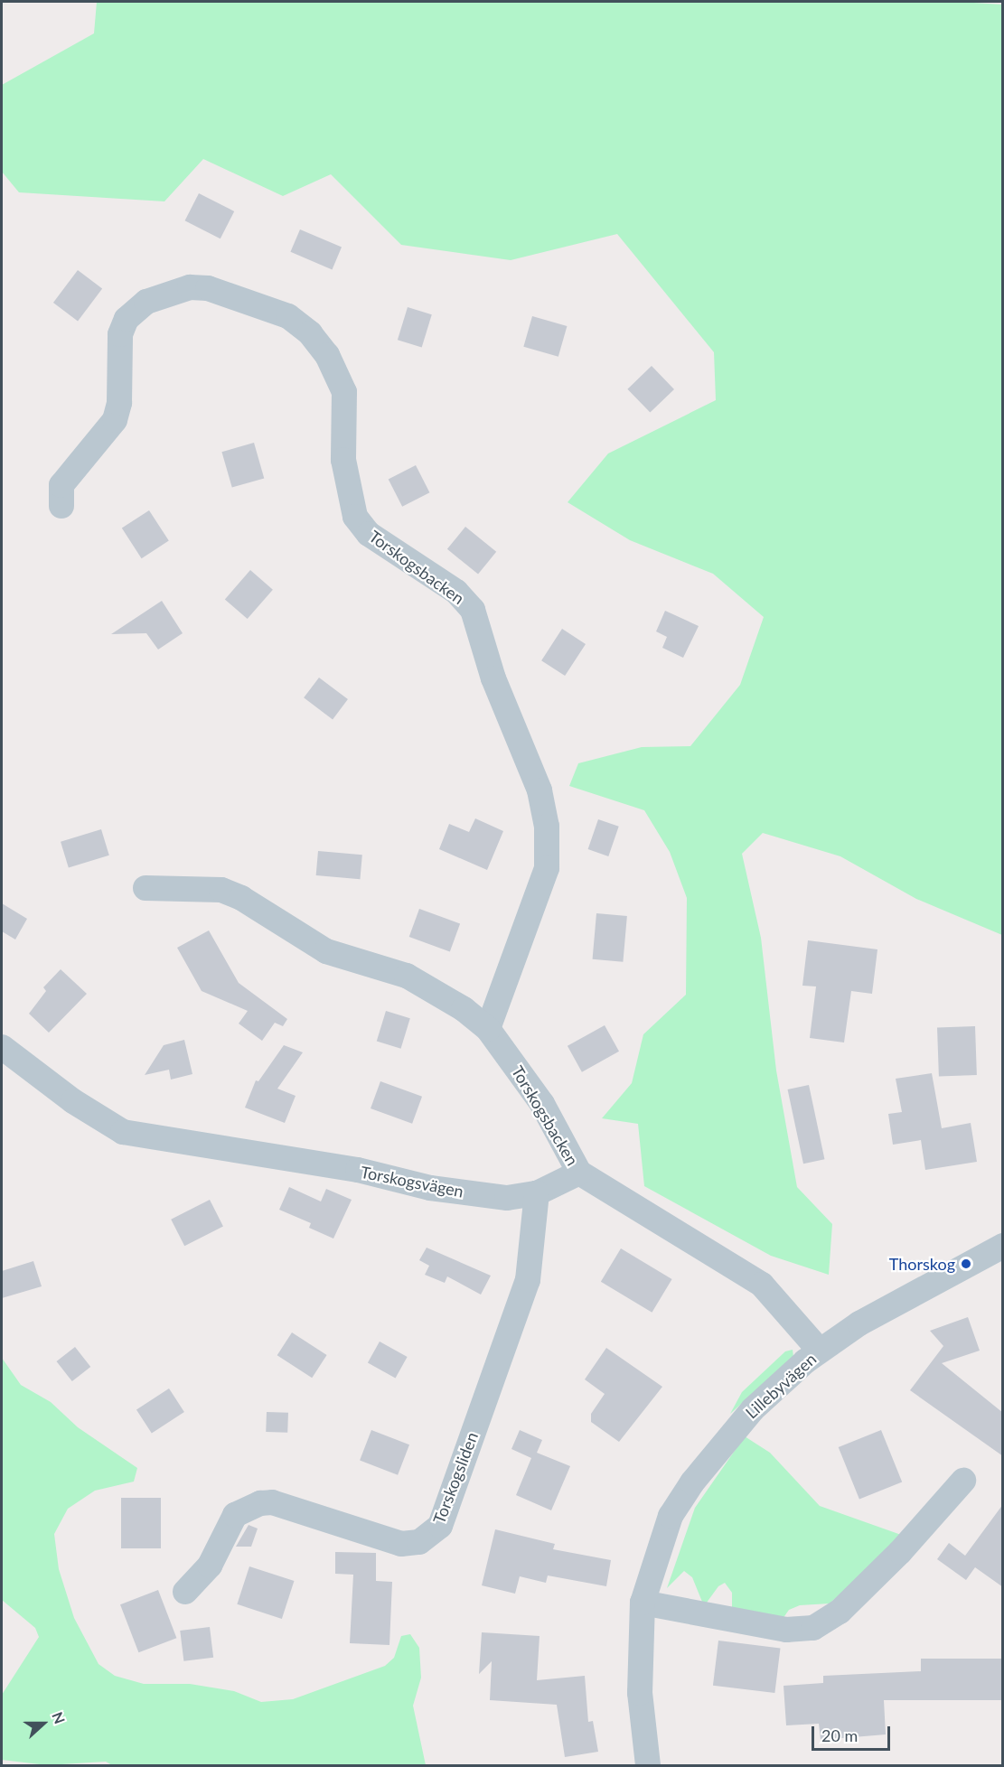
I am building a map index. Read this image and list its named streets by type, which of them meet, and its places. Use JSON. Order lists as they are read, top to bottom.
{
  "streets": {
    "street": [
      "Torskogsbacken",
      "Torskogsvägen",
      "Lillebyvägen",
      "Torskogsliden"
    ]
  },
  "crossings": [
    ["Torskogsbacken", "Torskogsvägen"],
    ["Torskogsvägen", "Torskogsliden"]
  ],
  "places": ["Thorskog"],
  "scale_bar": "20 m",
  "north": "right"
}
